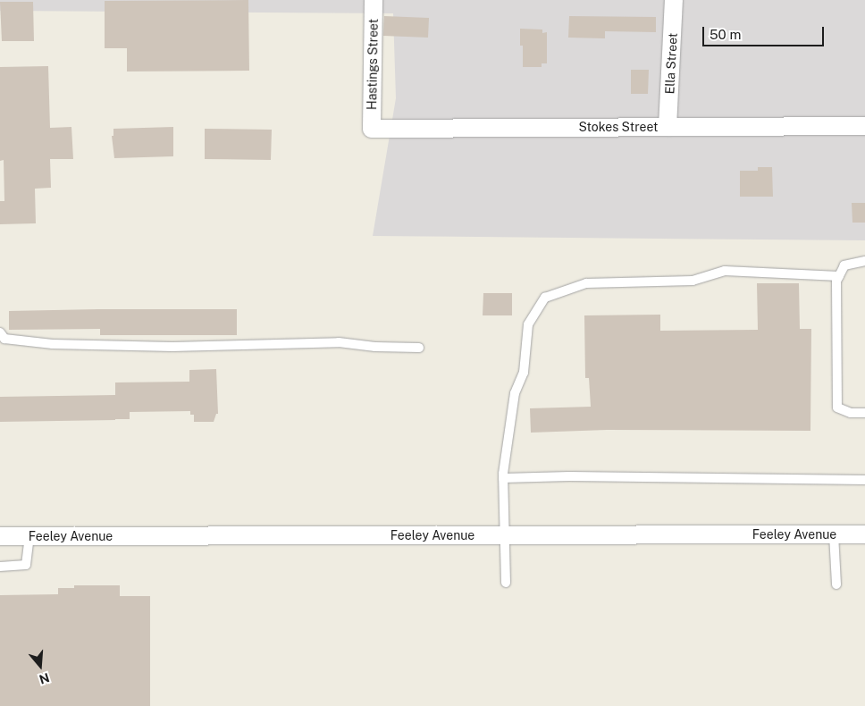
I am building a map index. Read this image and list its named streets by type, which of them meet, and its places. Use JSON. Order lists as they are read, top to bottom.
{
  "streets": {
    "street": [
      "Ella Street",
      "Hastings Street",
      "Stokes Street",
      "Feeley Avenue"
    ]
  },
  "crossings": [
    ["Ella Street", "Stokes Street"],
    ["Hastings Street", "Stokes Street"]
  ],
  "scale_bar": "50 m",
  "north": "bottom"
}
